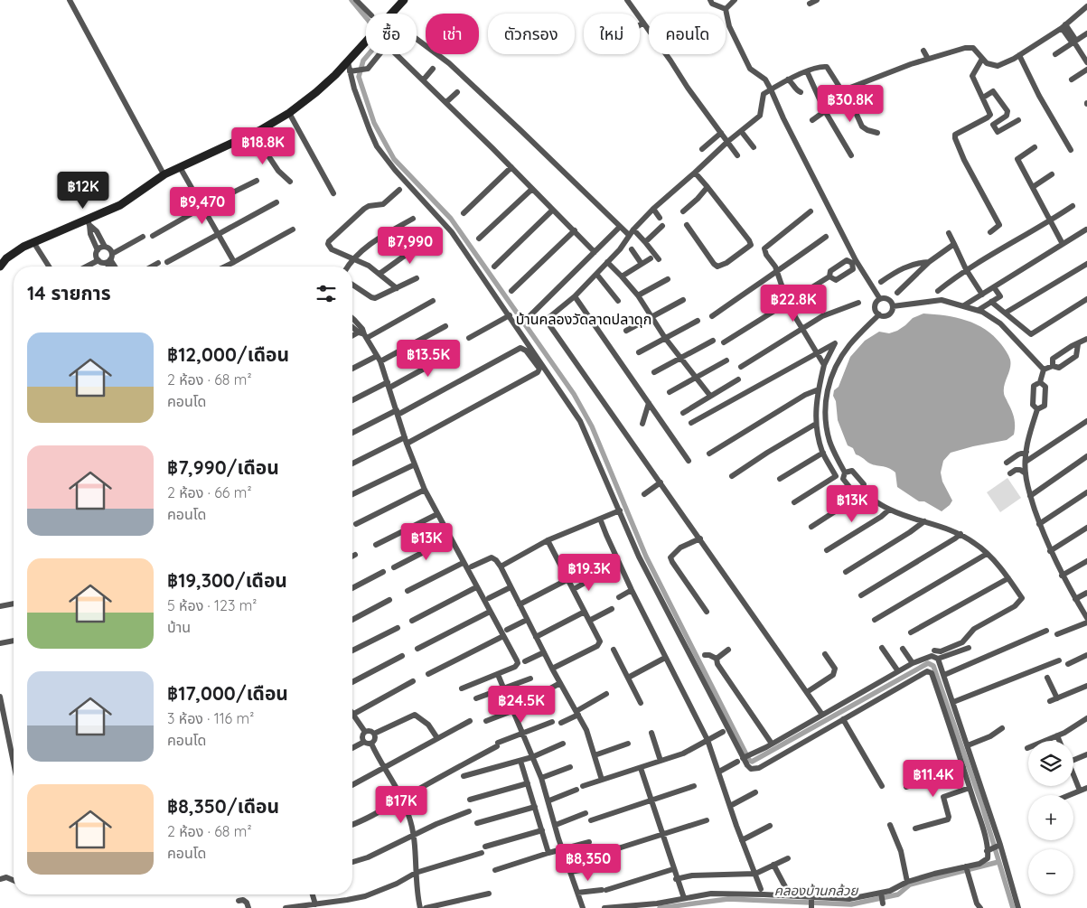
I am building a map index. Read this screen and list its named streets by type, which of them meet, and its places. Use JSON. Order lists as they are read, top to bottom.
{
  "districts": ["บ้านคลองวัดลาดปลาดุก"],
  "water": ["คลองบ้านกล้วย"],
  "page": {
    "chip": [
      "ซื้อ",
      "เช่า",
      "ตัวกรอง",
      "ใหม่",
      "คอนโด"
    ],
    "price": [
      "฿30.8K",
      "฿18.8K",
      "฿12K",
      "฿9,470",
      "฿7,990",
      "฿22.8K",
      "฿13.5K",
      "฿13K",
      "฿13K",
      "฿19.3K",
      "฿24.5K",
      "฿11.4K",
      "฿17K",
      "฿8,350"
    ],
    "heading": "14 รายการ",
    "list": [
      {
        "name": "฿12,000/เดือน",
        "note": "2 ห้อง · 68 m² · คอนโด"
      },
      {
        "name": "฿7,990/เดือน",
        "note": "2 ห้อง · 66 m² · คอนโด"
      },
      {
        "name": "฿19,300/เดือน",
        "note": "5 ห้อง · 123 m² · บ้าน"
      },
      {
        "name": "฿17,000/เดือน",
        "note": "3 ห้อง · 116 m² · คอนโด"
      },
      {
        "name": "฿8,350/เดือน",
        "note": "2 ห้อง · 68 m² · คอนโด"
      }
    ],
    "map_buttons": ["+", "−"]
  }
}
